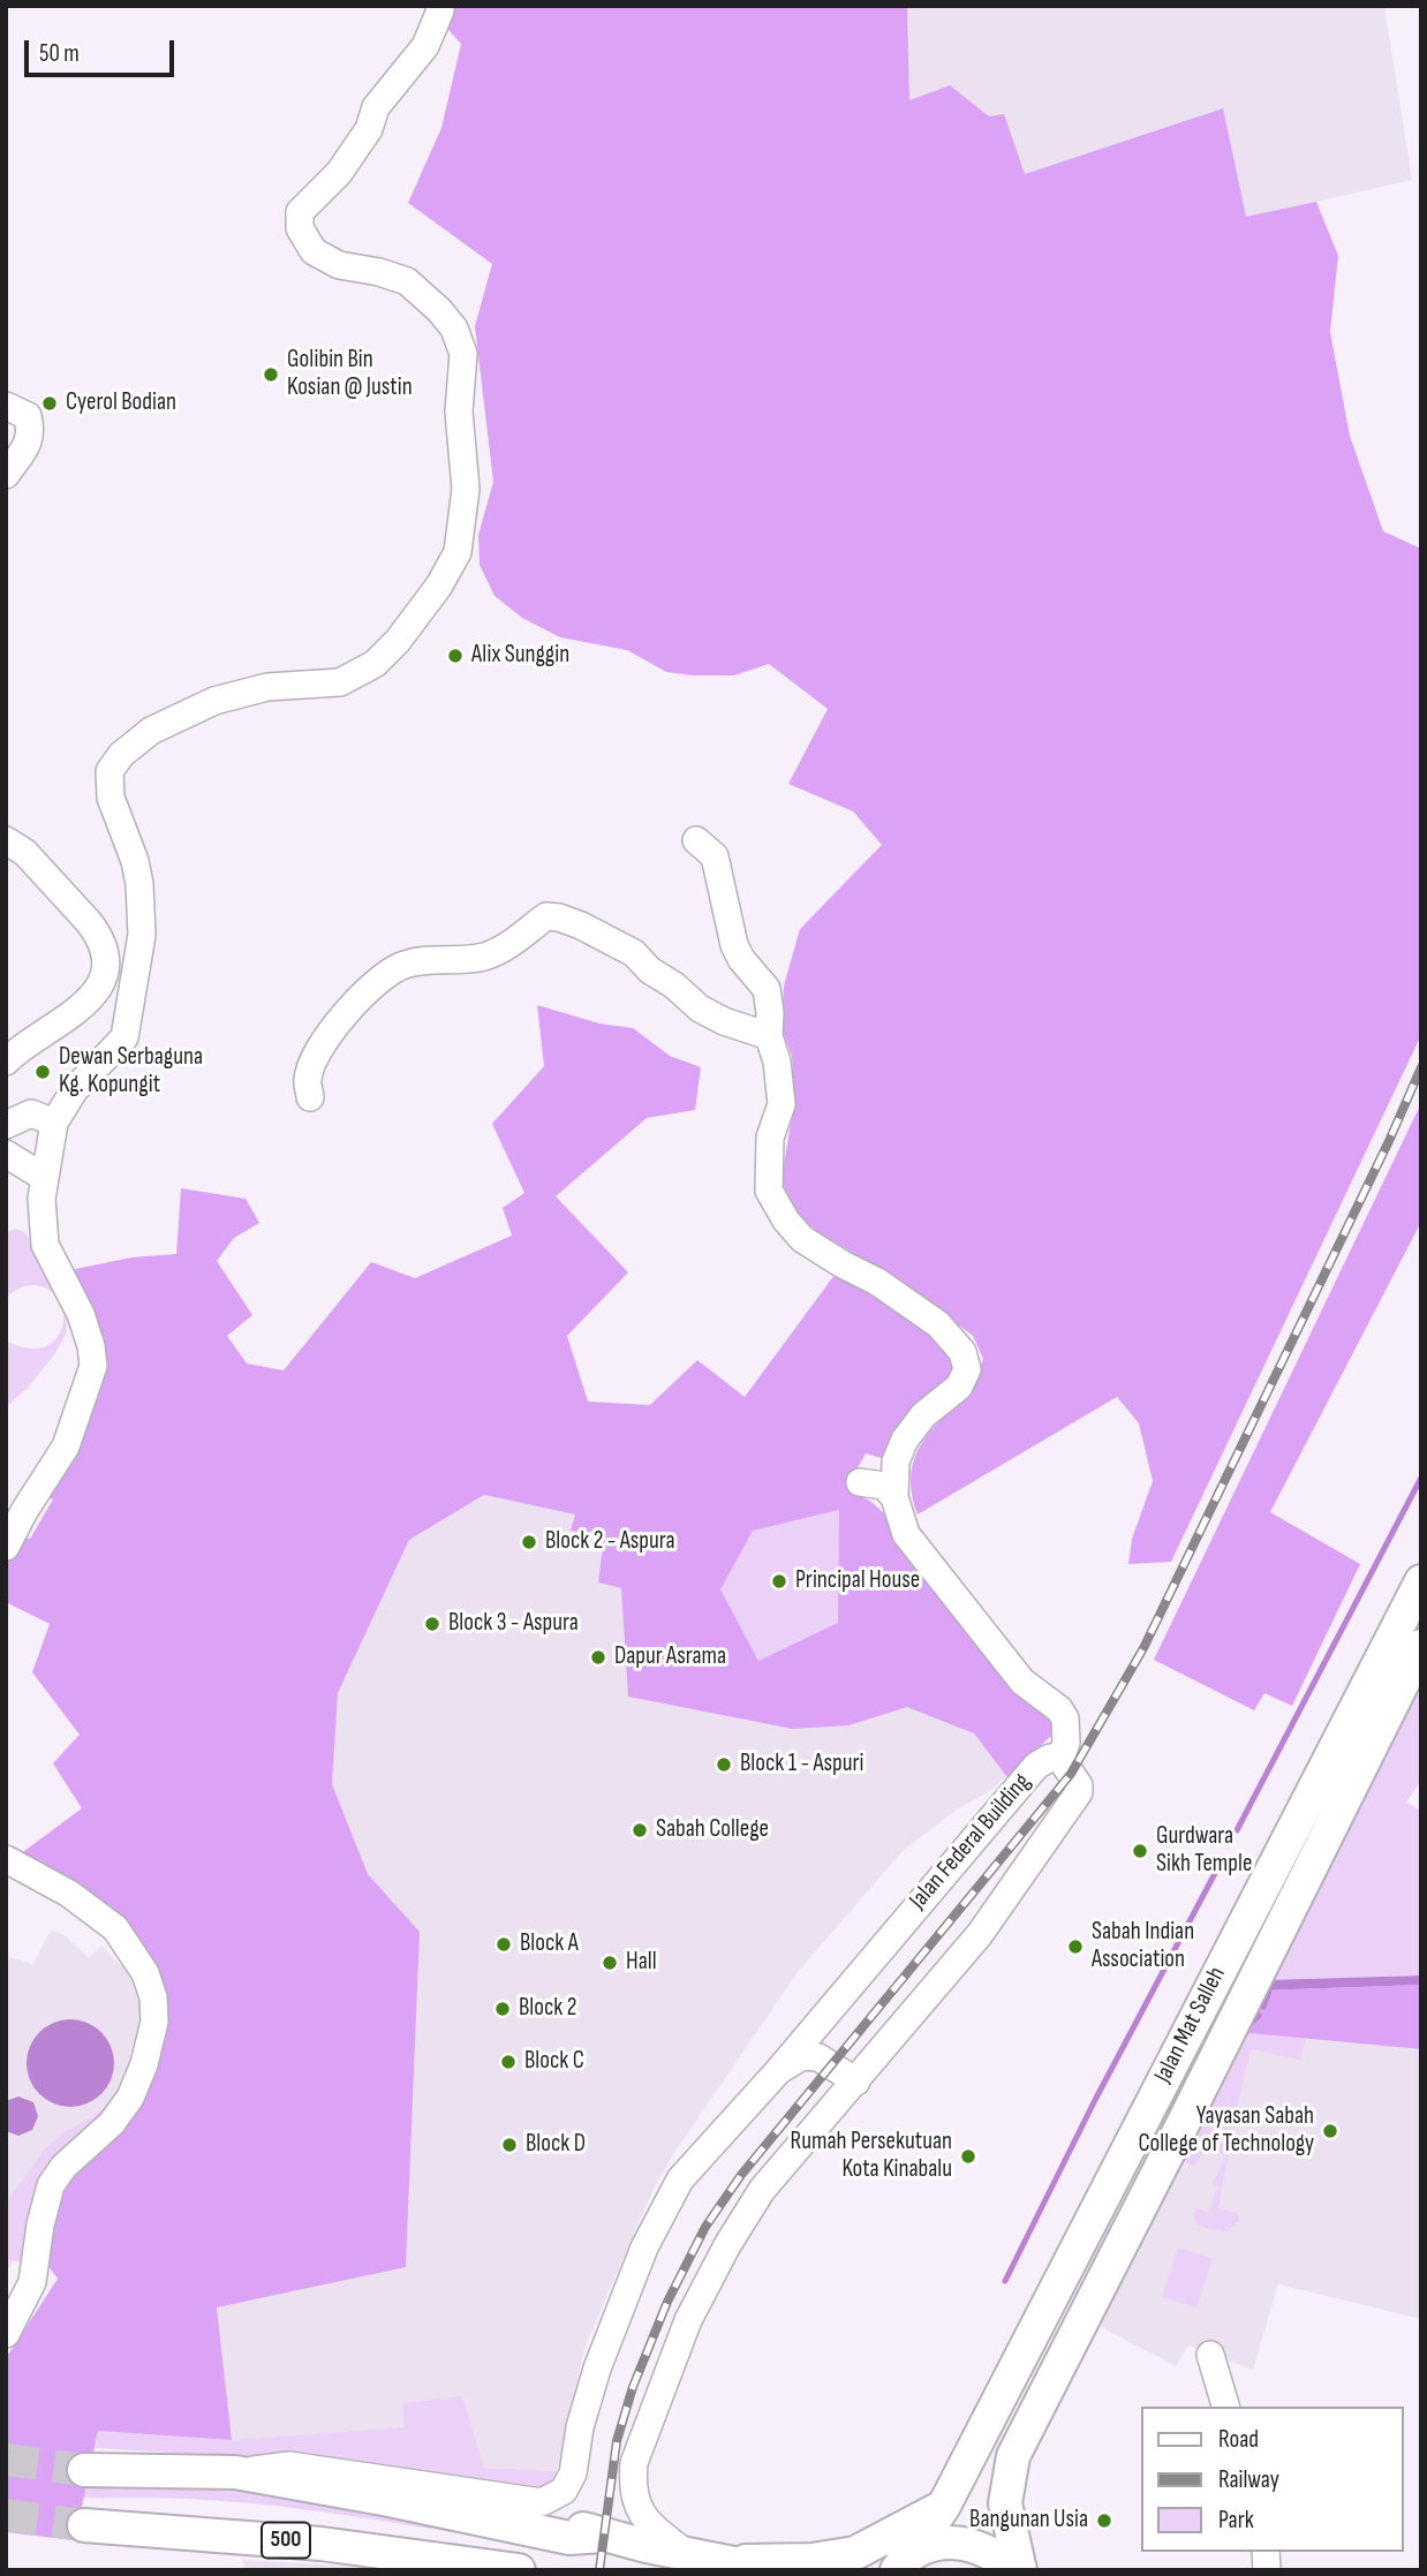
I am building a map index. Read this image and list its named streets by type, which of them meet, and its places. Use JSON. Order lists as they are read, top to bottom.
{
  "streets": {
    "main road": ["Jalan Mat Salleh", "500"],
    "street": ["Jalan Federal Building"]
  },
  "crossings": [
    ["Jalan Federal Building", "500"]
  ],
  "places": [
    "Golibin Bin Kosian @ Justin",
    "Cyerol Bodian",
    "Alix Sunggin",
    "Dewan Serbaguna Kg. Kopungit",
    "Block 2 - Aspura",
    "Principal House",
    "Block 3 - Aspura",
    "Dapur Asrama",
    "Block 1 - Aspuri",
    "Sabah College",
    "Gurdwara Sikh Temple",
    "Block A",
    "Sabah Indian Association",
    "Hall",
    "Block 2",
    "Block C",
    "Yayasan Sabah College of Technology",
    "Block D",
    "Rumah Persekutuan Kota Kinabalu",
    "Bangunan Usia"
  ],
  "legend": ["Road", "Railway", "Park"],
  "scale_bar": "50 m"
}
